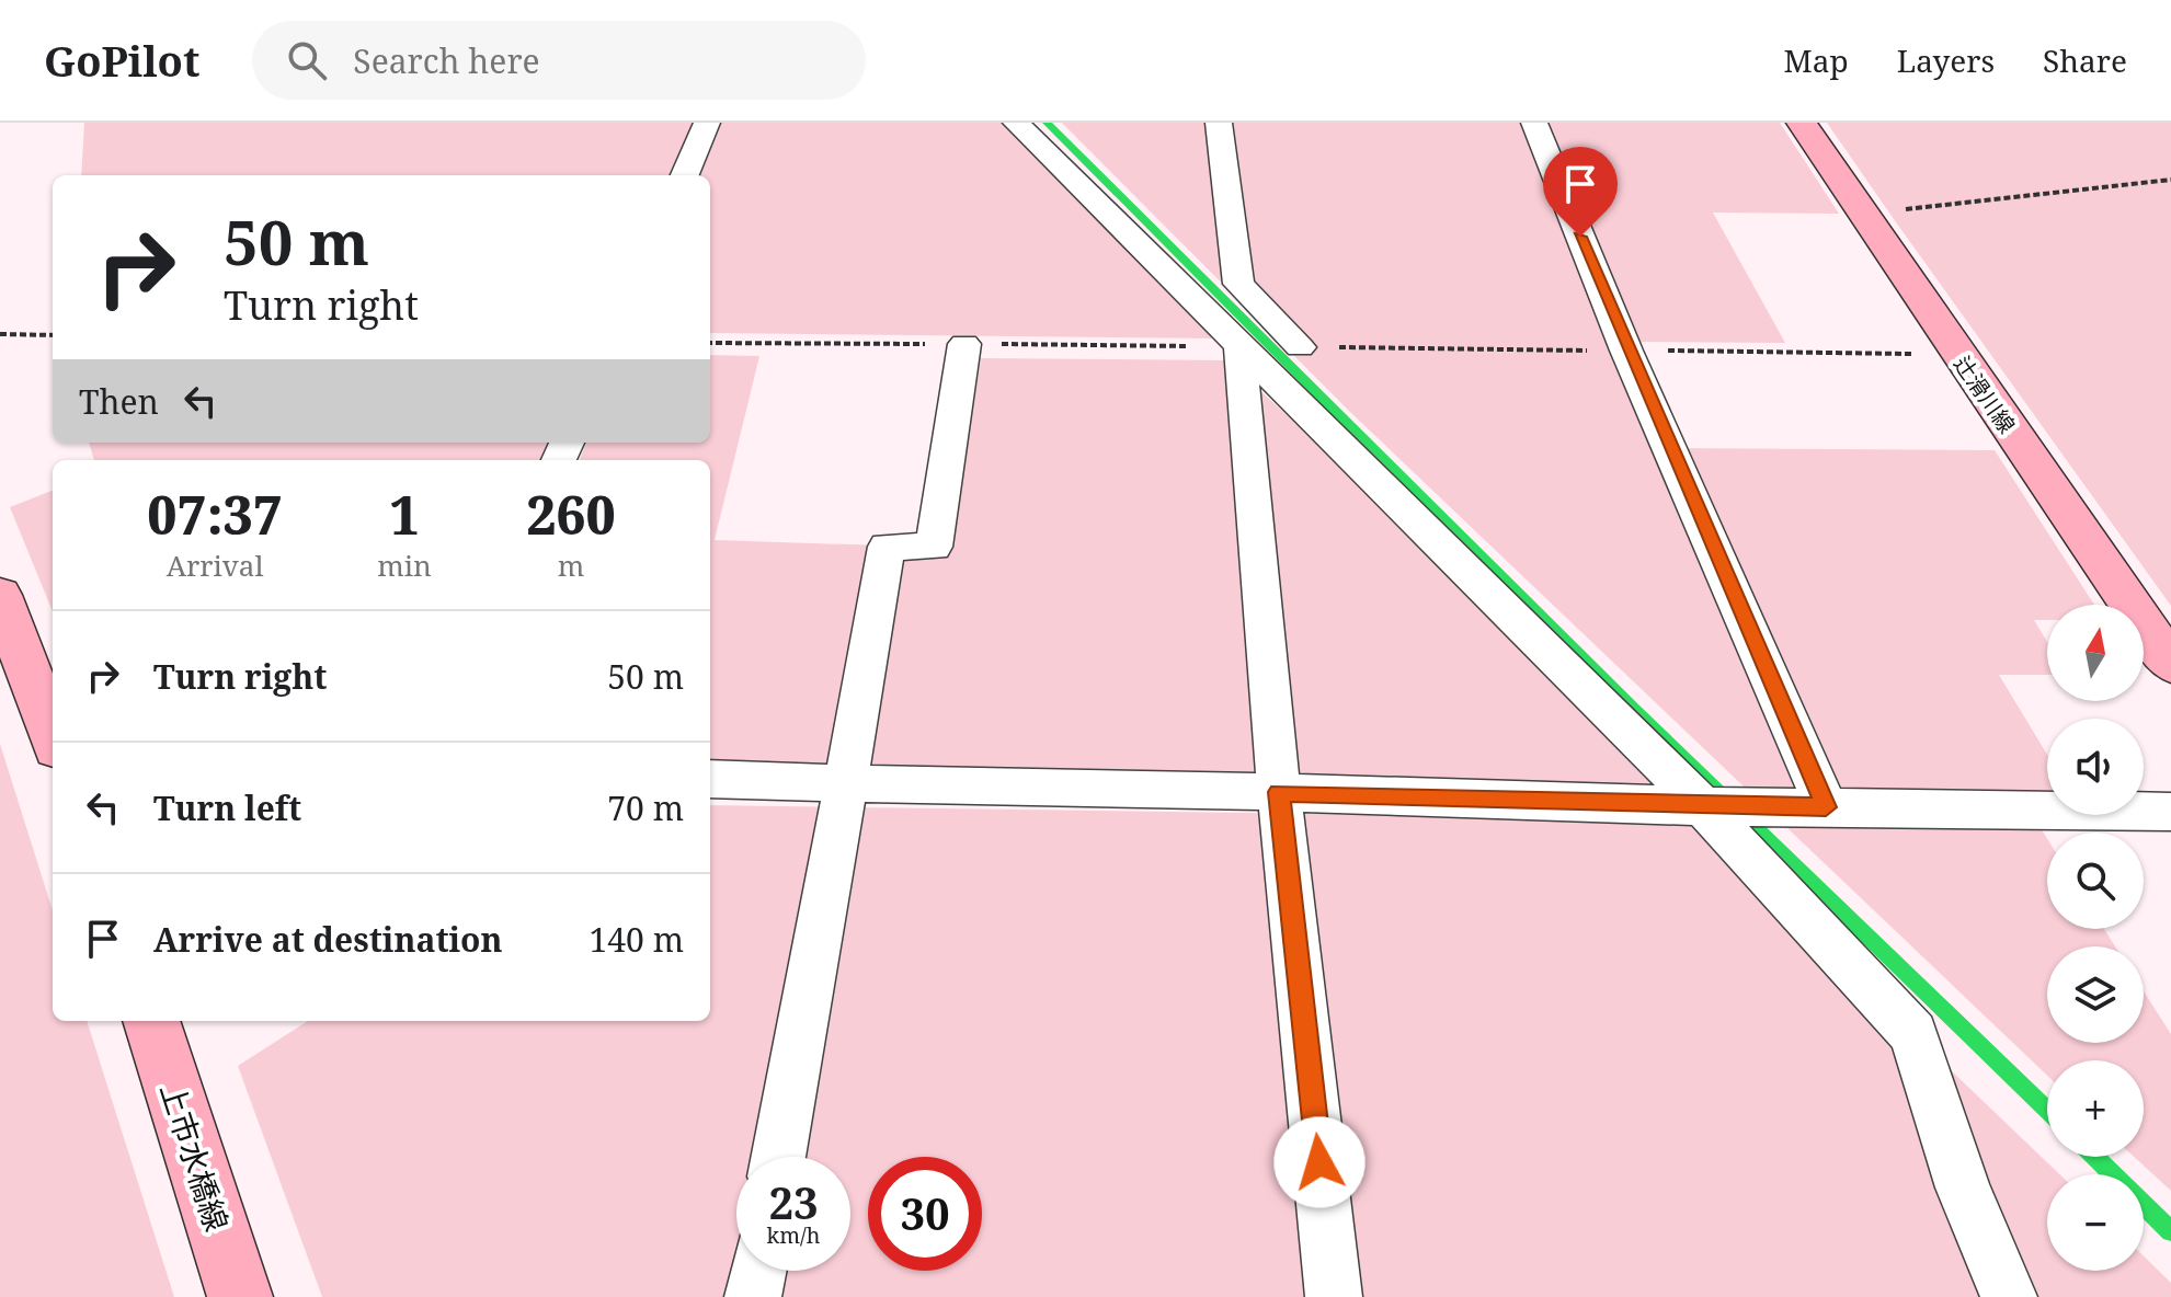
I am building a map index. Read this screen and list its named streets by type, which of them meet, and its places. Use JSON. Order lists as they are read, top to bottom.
{
  "streets": {
    "main road": ["辻滑川線", "上市水橋線"]
  },
  "north": "top",
  "page": {
    "header": "GoPilot",
    "search": "Search here",
    "nav": ["Map", "Layers", "Share"],
    "turn": ["50 m", "Turn right"],
    "then": "Then",
    "eta": [
      "07:37",
      "Arrival",
      "1",
      "min",
      "260",
      "m"
    ],
    "map_buttons": ["+", "−"],
    "list": [
      {
        "name": "Turn right",
        "value": "50 m"
      },
      {
        "name": "Turn left",
        "value": "70 m"
      },
      {
        "name": "Arrive at destination",
        "value": "140 m"
      }
    ],
    "speed": "23 km/h",
    "limit": "30"
  }
}
